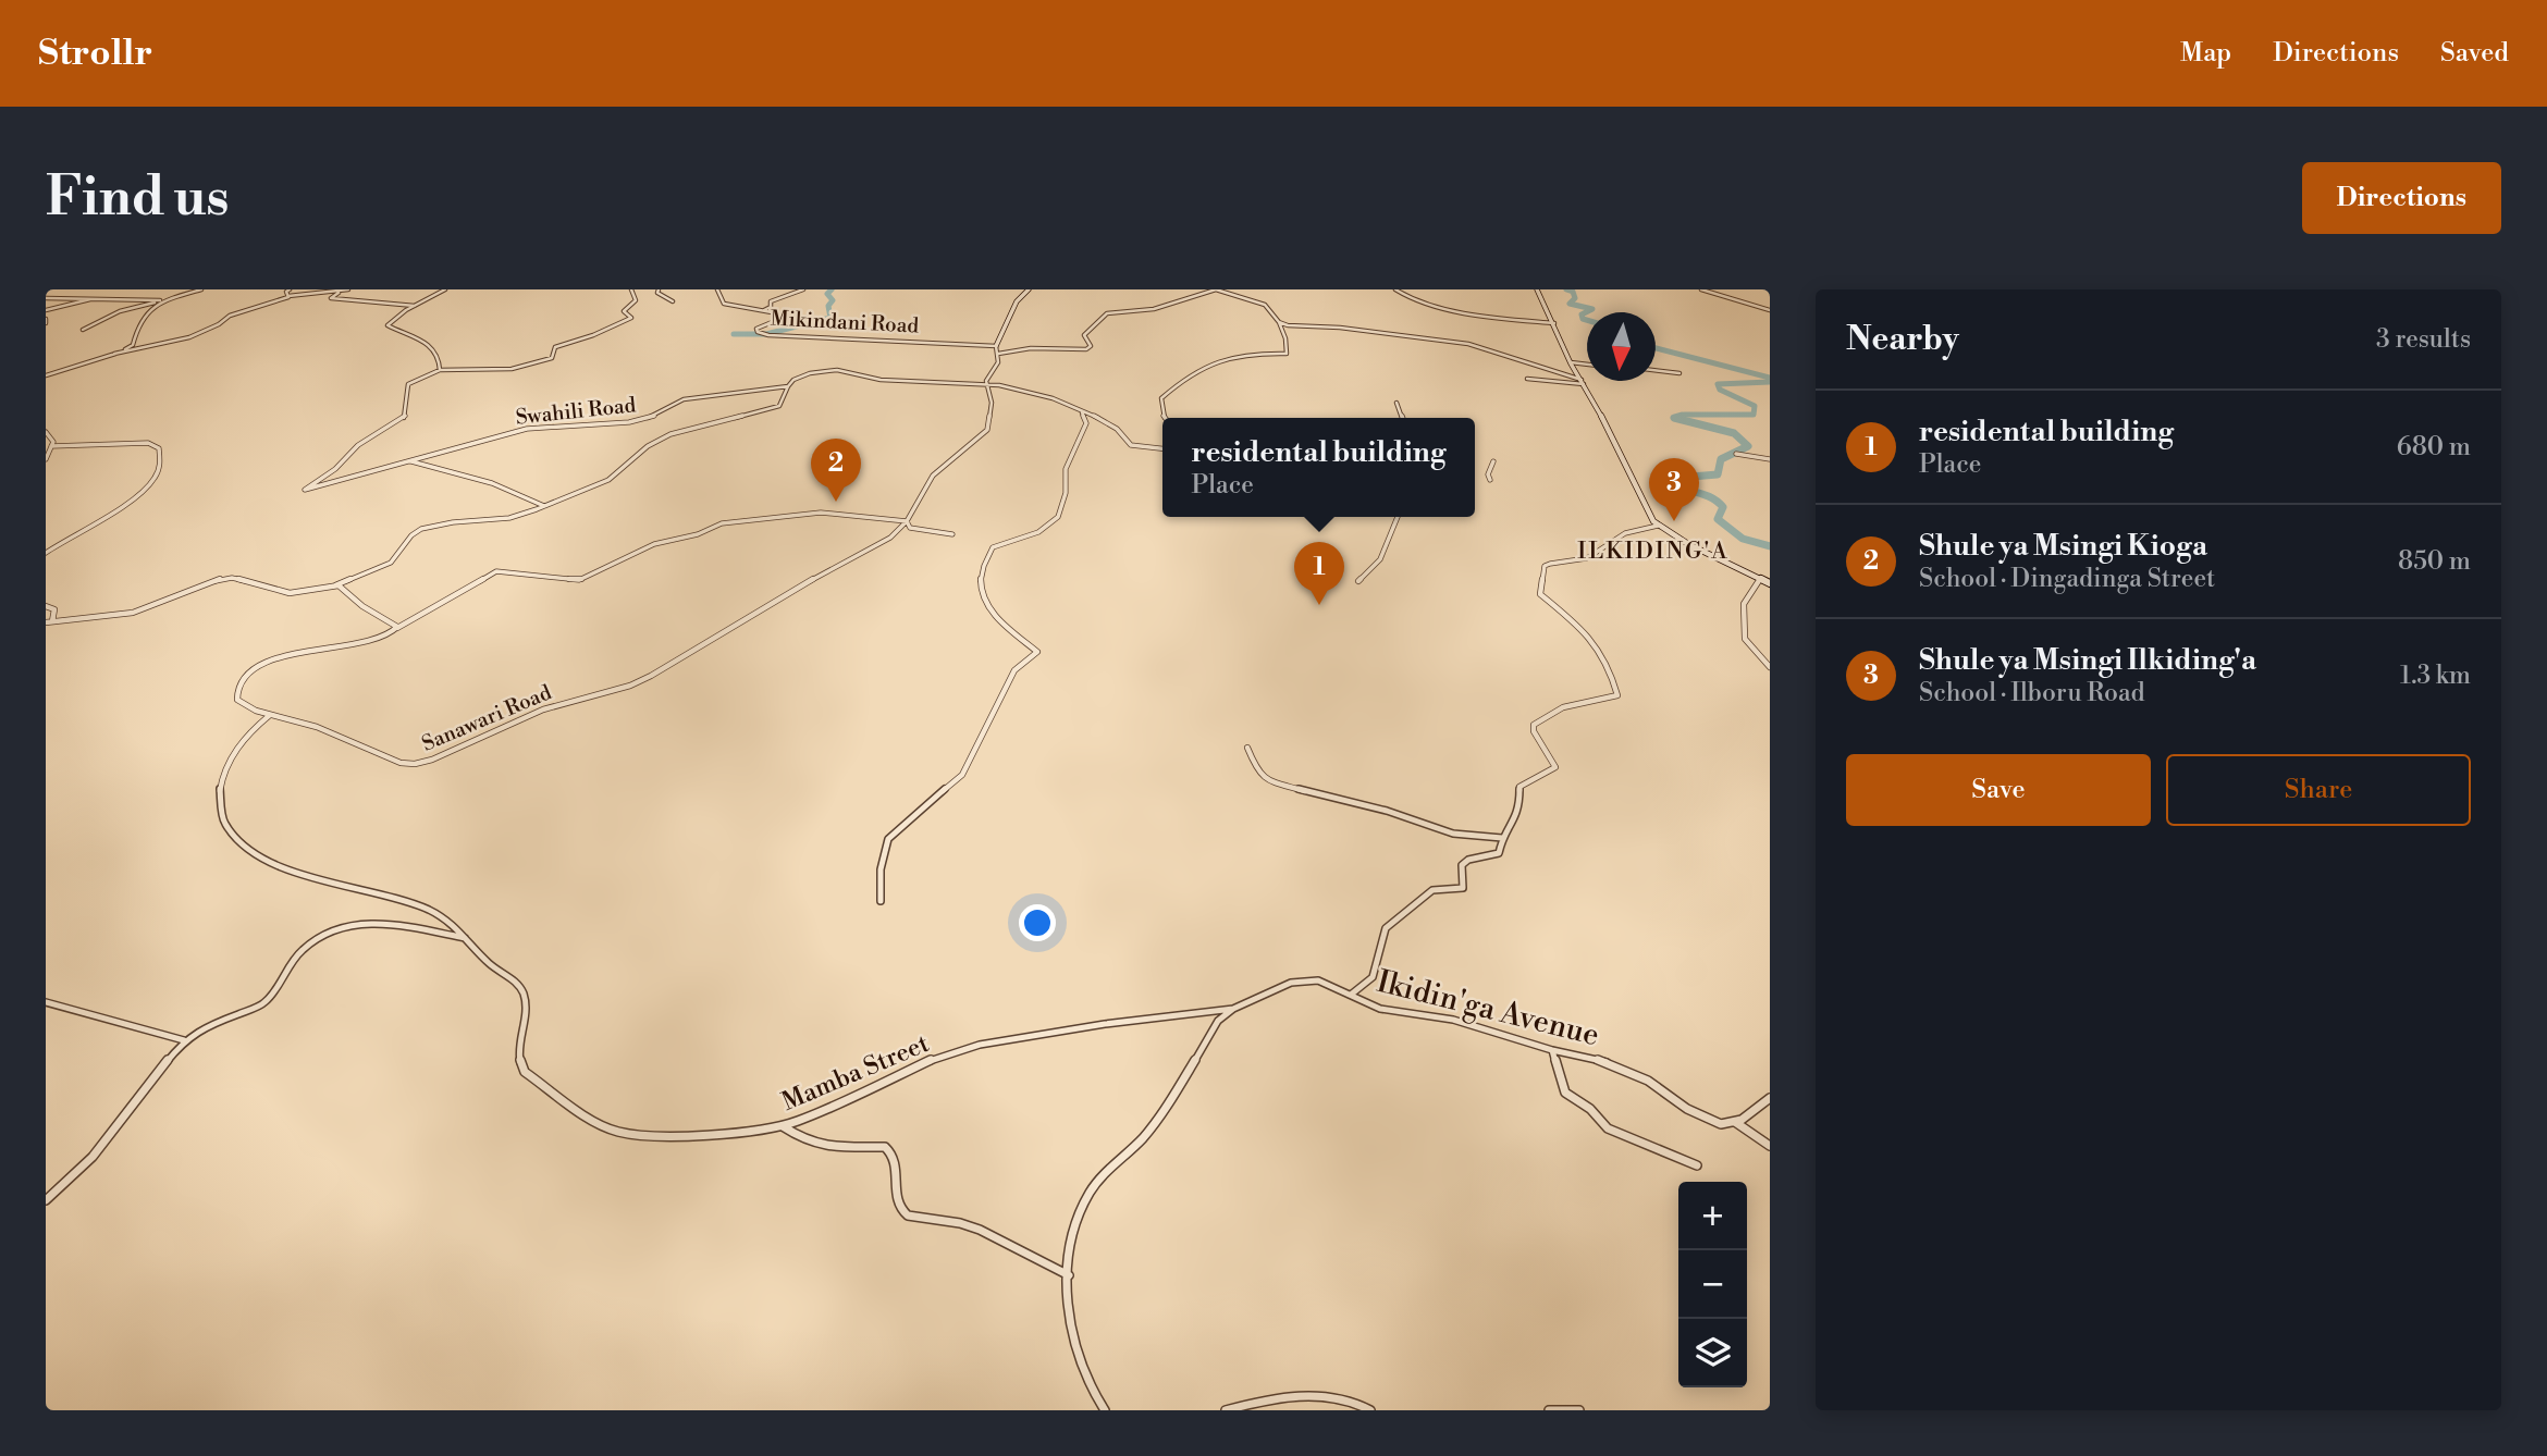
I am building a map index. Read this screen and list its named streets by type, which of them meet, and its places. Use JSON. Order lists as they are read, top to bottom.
{
  "streets": {
    "street": [
      "Mikindani Road",
      "Swahili Road",
      "Sanawari Road",
      "Ikidin'ga Avenue",
      "Mamba Street"
    ]
  },
  "crossings": [
    ["Swahili Road", "Sanawari Road"],
    ["Sanawari Road", "Mamba Street"],
    ["Ikidin'ga Avenue", "Mamba Street"]
  ],
  "districts": ["ILKIDING'A"],
  "north": "bottom",
  "page": {
    "header": "Strollr",
    "nav": ["Map", "Directions", "Saved"],
    "buttons": [
      "Directions",
      ["Save", "Share"]
    ],
    "title": "Find us",
    "heading": ["Nearby", "3 results"],
    "list": [
      {
        "mark": "1",
        "name": "residental building",
        "note": "Place",
        "value": "680 m"
      },
      {
        "mark": "2",
        "name": "Shule ya Msingi Kioga",
        "note": "School · Dingadinga Street",
        "value": "850 m"
      },
      {
        "mark": "3",
        "name": "Shule ya Msingi Ilkiding'a",
        "note": "School · Ilboru Road",
        "value": "1.3 km"
      }
    ],
    "popup": ["residental building", "Place"],
    "pins": ["2", "3", "1"],
    "map_buttons": ["+", "−"]
  }
}
